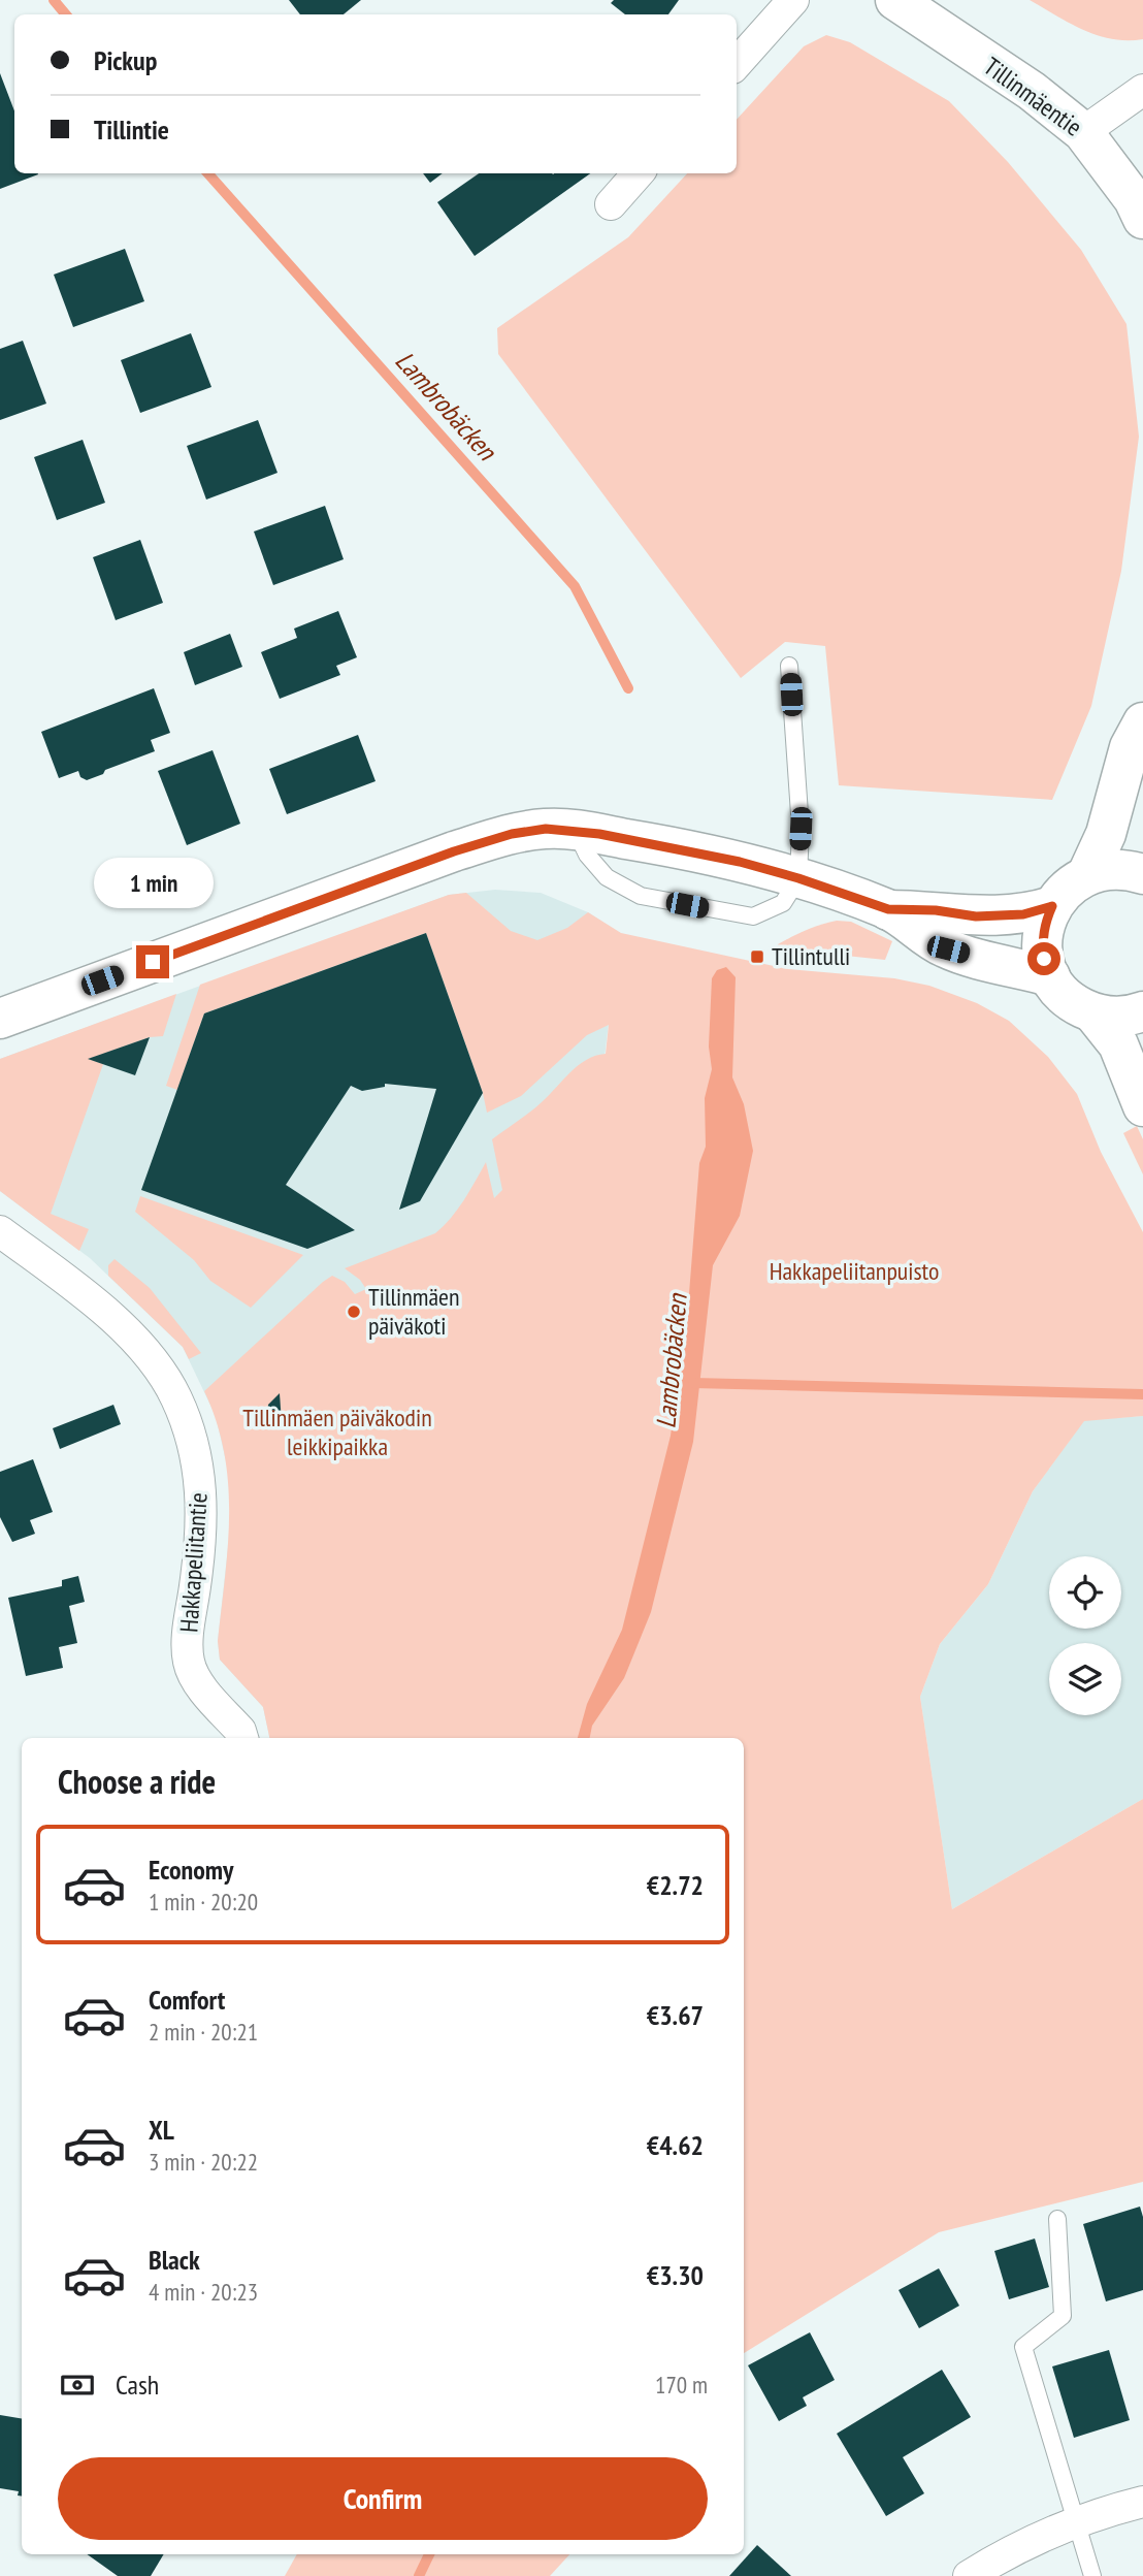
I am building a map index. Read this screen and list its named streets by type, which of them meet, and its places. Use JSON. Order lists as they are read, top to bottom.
{
  "streets": {
    "street": ["Tillinmäentie", "Hakkapeliitantie"]
  },
  "water": ["Lambrobäcken"],
  "parks": ["Hakkapeliitanpuisto", "Tillinmäen päiväkodin leikkipaikka"],
  "places": {
    "transit": ["Tillintulli"],
    "other": ["Tillinmäen päiväkoti"]
  },
  "page": {
    "banner": ["Pickup", "Tillintie"],
    "bubble": "1 min",
    "heading": "Choose a ride",
    "list": [
      {
        "name": "Economy",
        "note": "1 min · 20:20",
        "value": "€2.72"
      },
      {
        "name": "Comfort",
        "note": "2 min · 20:21",
        "value": "€3.67"
      },
      {
        "name": "XL",
        "note": "3 min · 20:22",
        "value": "€4.62"
      },
      {
        "name": "Black",
        "note": "4 min · 20:23",
        "value": "€3.30"
      }
    ],
    "pay": ["Cash", "170 m"],
    "buttons": "Confirm"
  }
}
